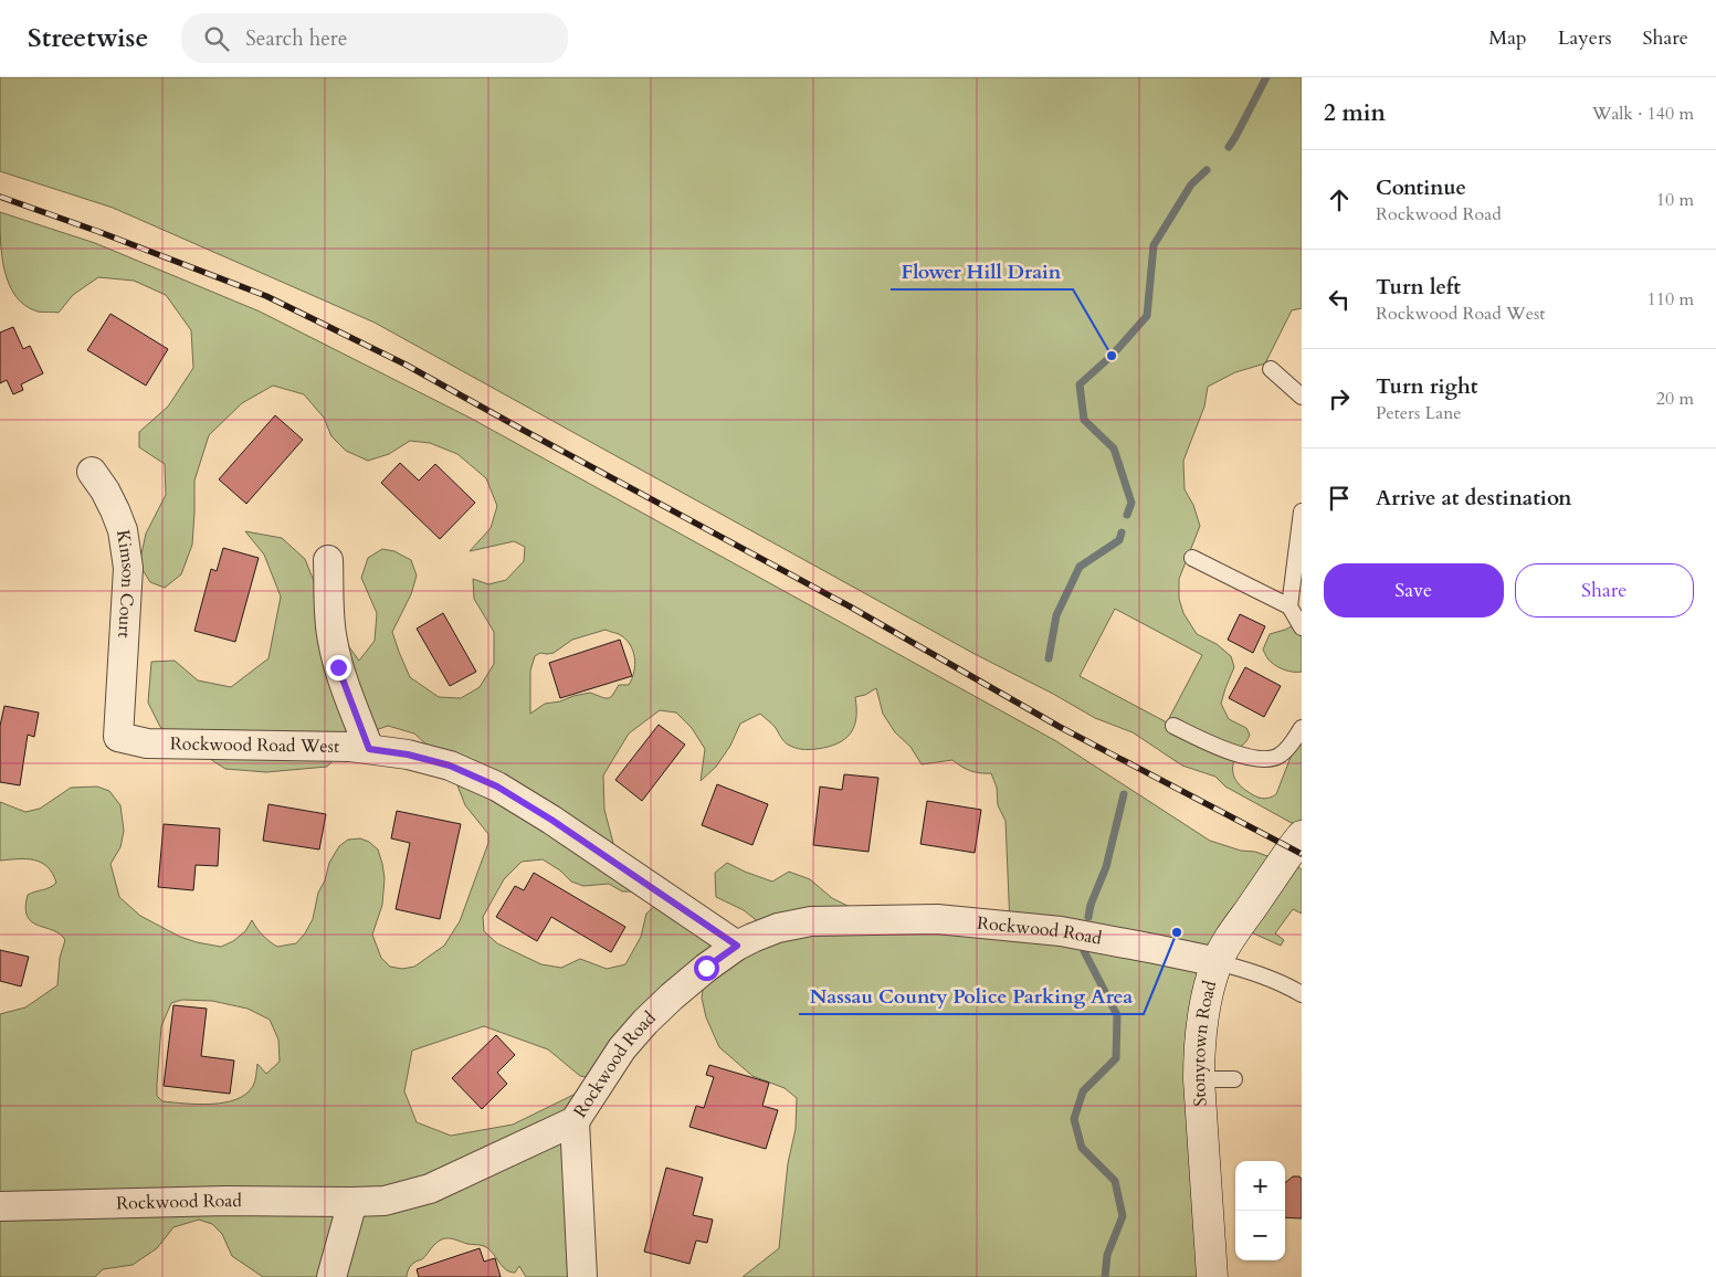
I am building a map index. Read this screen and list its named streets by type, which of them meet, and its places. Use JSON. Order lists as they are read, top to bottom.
{
  "streets": {
    "main road": ["Stonytown Road"],
    "street": ["Kimson Court", "Rockwood Road West", "Rockwood Road"]
  },
  "crossings": [
    ["Kimson Court", "Rockwood Road West"],
    ["Rockwood Road West", "Rockwood Road"],
    ["Rockwood Road", "Stonytown Road"]
  ],
  "places": ["Flower Hill Drain", "Nassau County Police Parking Area"],
  "page": {
    "header": "Streetwise",
    "search": "Search here",
    "nav": ["Map", "Layers", "Share"],
    "heading": ["2 min", "Walk · 140 m"],
    "list": [
      ["Continue", "Rockwood Road", "10 m"],
      ["Turn left", "Rockwood Road West", "110 m"],
      ["Turn right", "Peters Lane", "20 m"],
      "Arrive at destination"
    ],
    "buttons": ["Save", "Share"],
    "map_buttons": ["+", "−"]
  }
}
